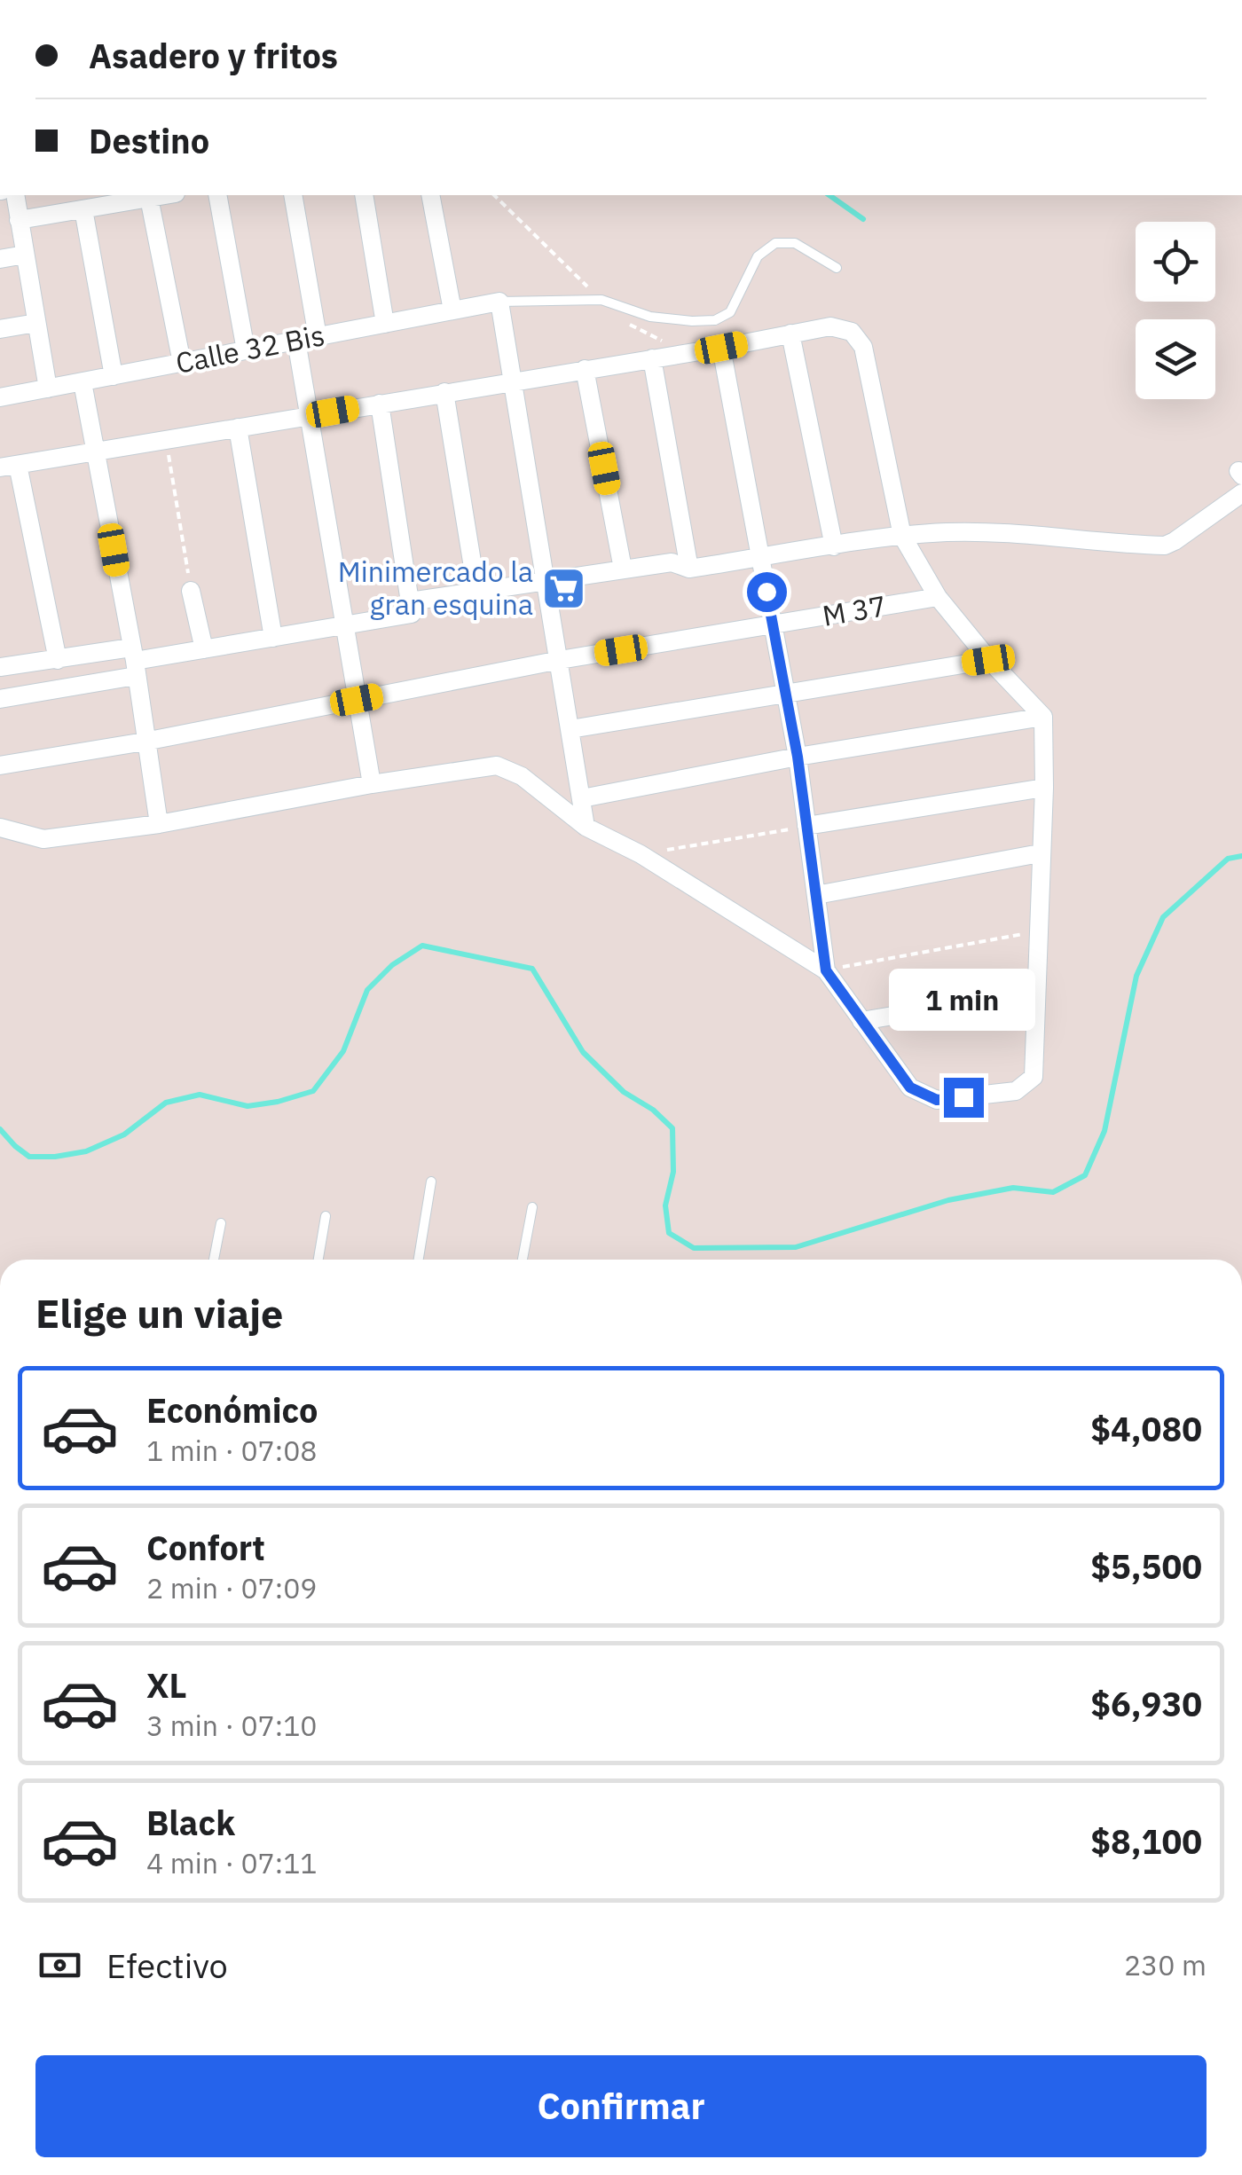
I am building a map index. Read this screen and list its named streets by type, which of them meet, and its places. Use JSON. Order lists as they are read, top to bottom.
{
  "streets": {
    "street": ["Calle 32 Bis", "M 37"]
  },
  "places": {
    "supermarket": ["Minimercado la gran esquina"]
  },
  "page": {
    "banner": ["Asadero y fritos", "Destino"],
    "bubble": "1 min",
    "heading": "Elige un viaje",
    "list": [
      {
        "name": "Económico",
        "note": "1 min · 07:08",
        "value": "$4,080"
      },
      {
        "name": "Confort",
        "note": "2 min · 07:09",
        "value": "$5,500"
      },
      {
        "name": "XL",
        "note": "3 min · 07:10",
        "value": "$6,930"
      },
      {
        "name": "Black",
        "note": "4 min · 07:11",
        "value": "$8,100"
      }
    ],
    "pay": ["Efectivo", "230 m"],
    "buttons": "Confirmar"
  }
}
